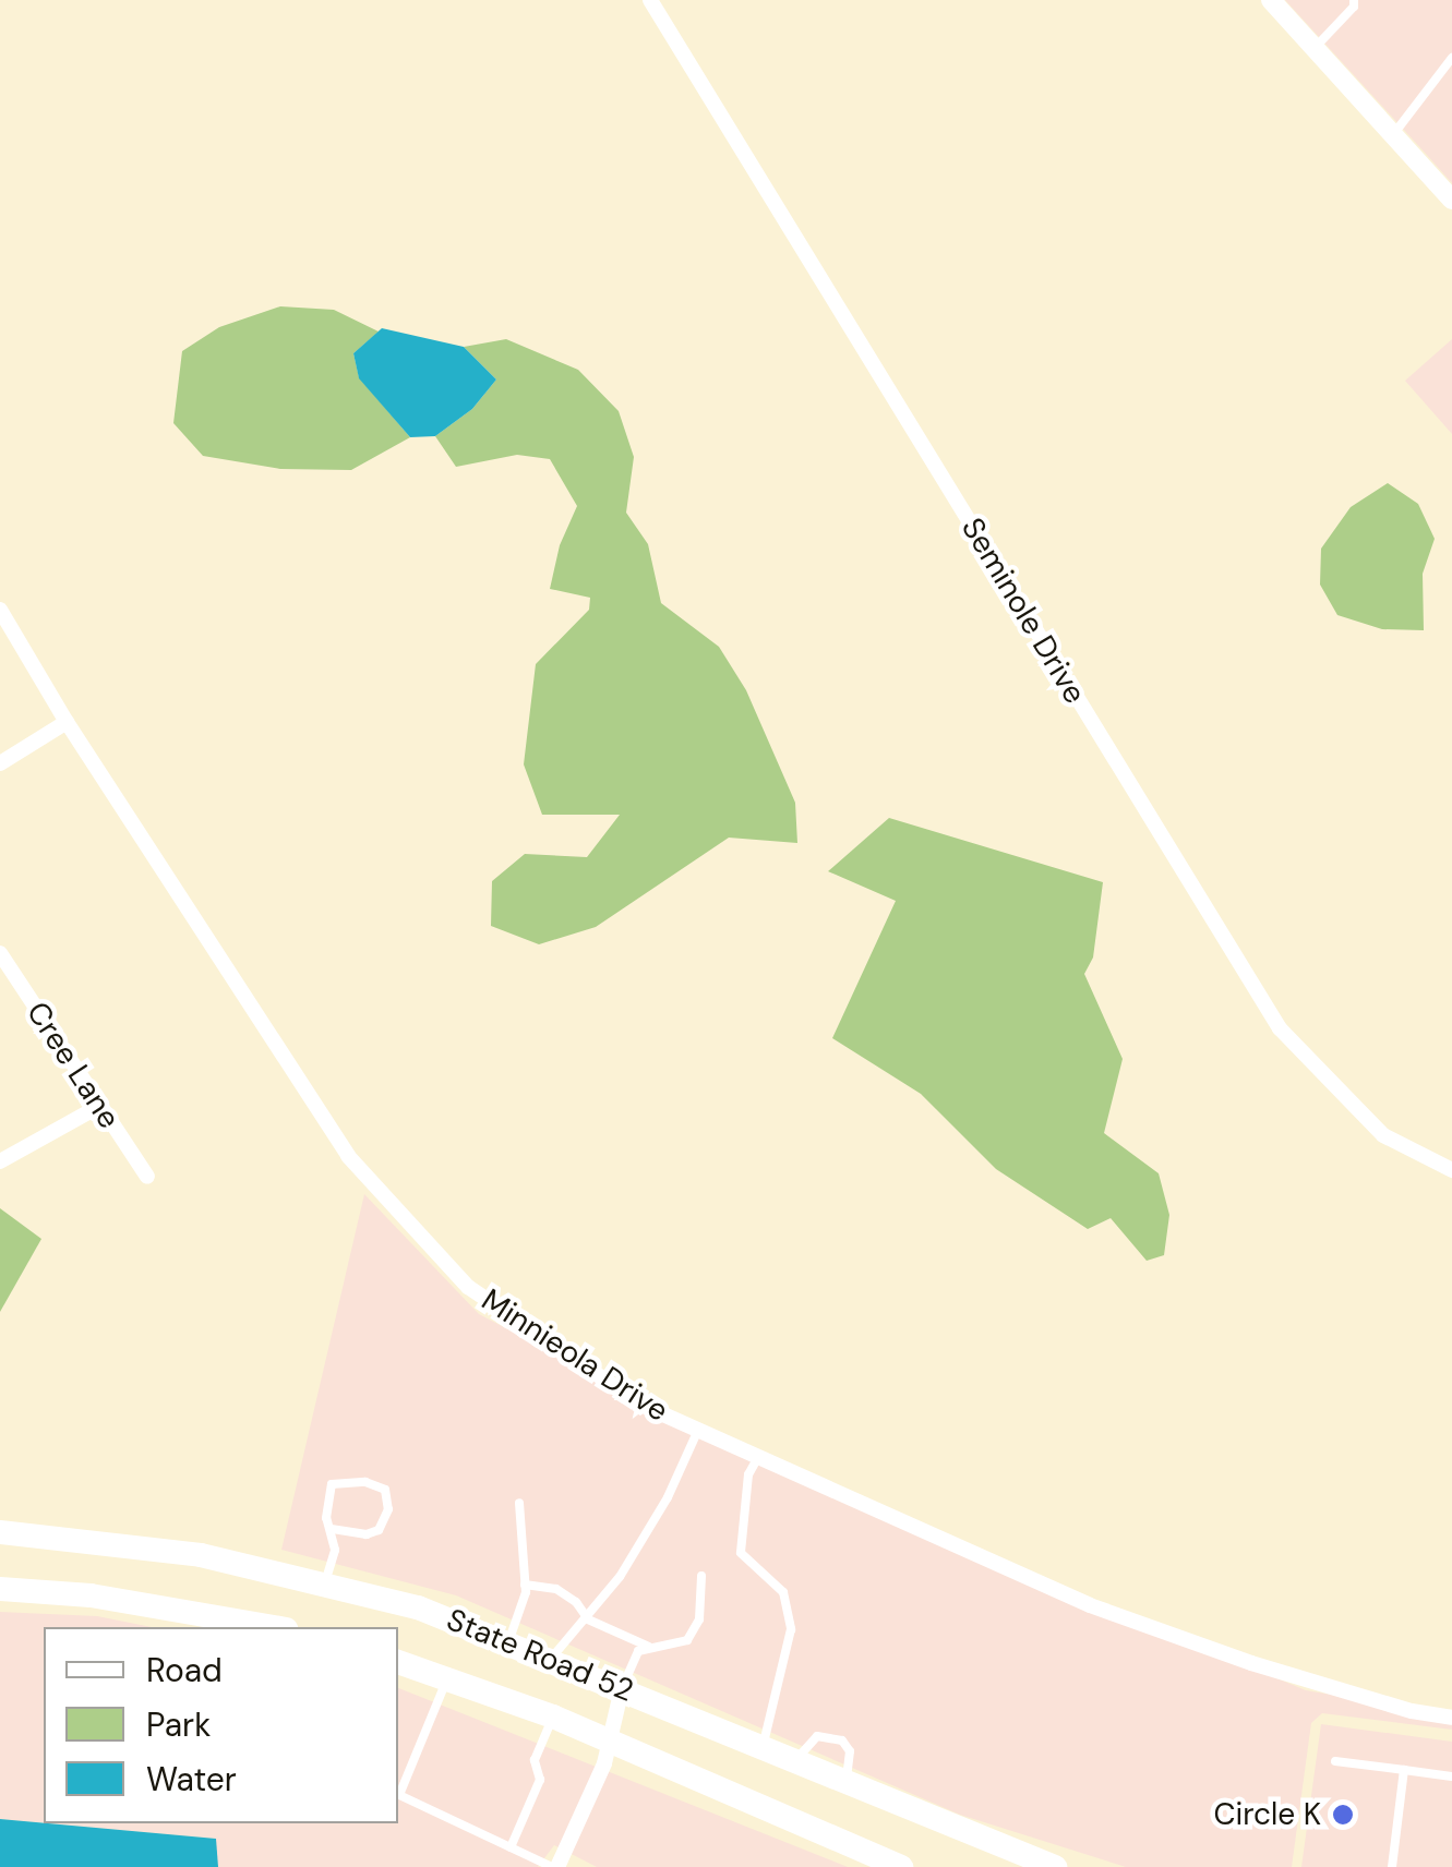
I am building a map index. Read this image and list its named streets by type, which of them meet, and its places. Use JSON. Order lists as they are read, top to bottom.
{
  "streets": {
    "main road": ["State Road 52"],
    "street": ["Seminole Drive", "Cree Lane", "Minnieola Drive"]
  },
  "places": ["Circle K"],
  "legend": ["Road", "Park", "Water"]
}
